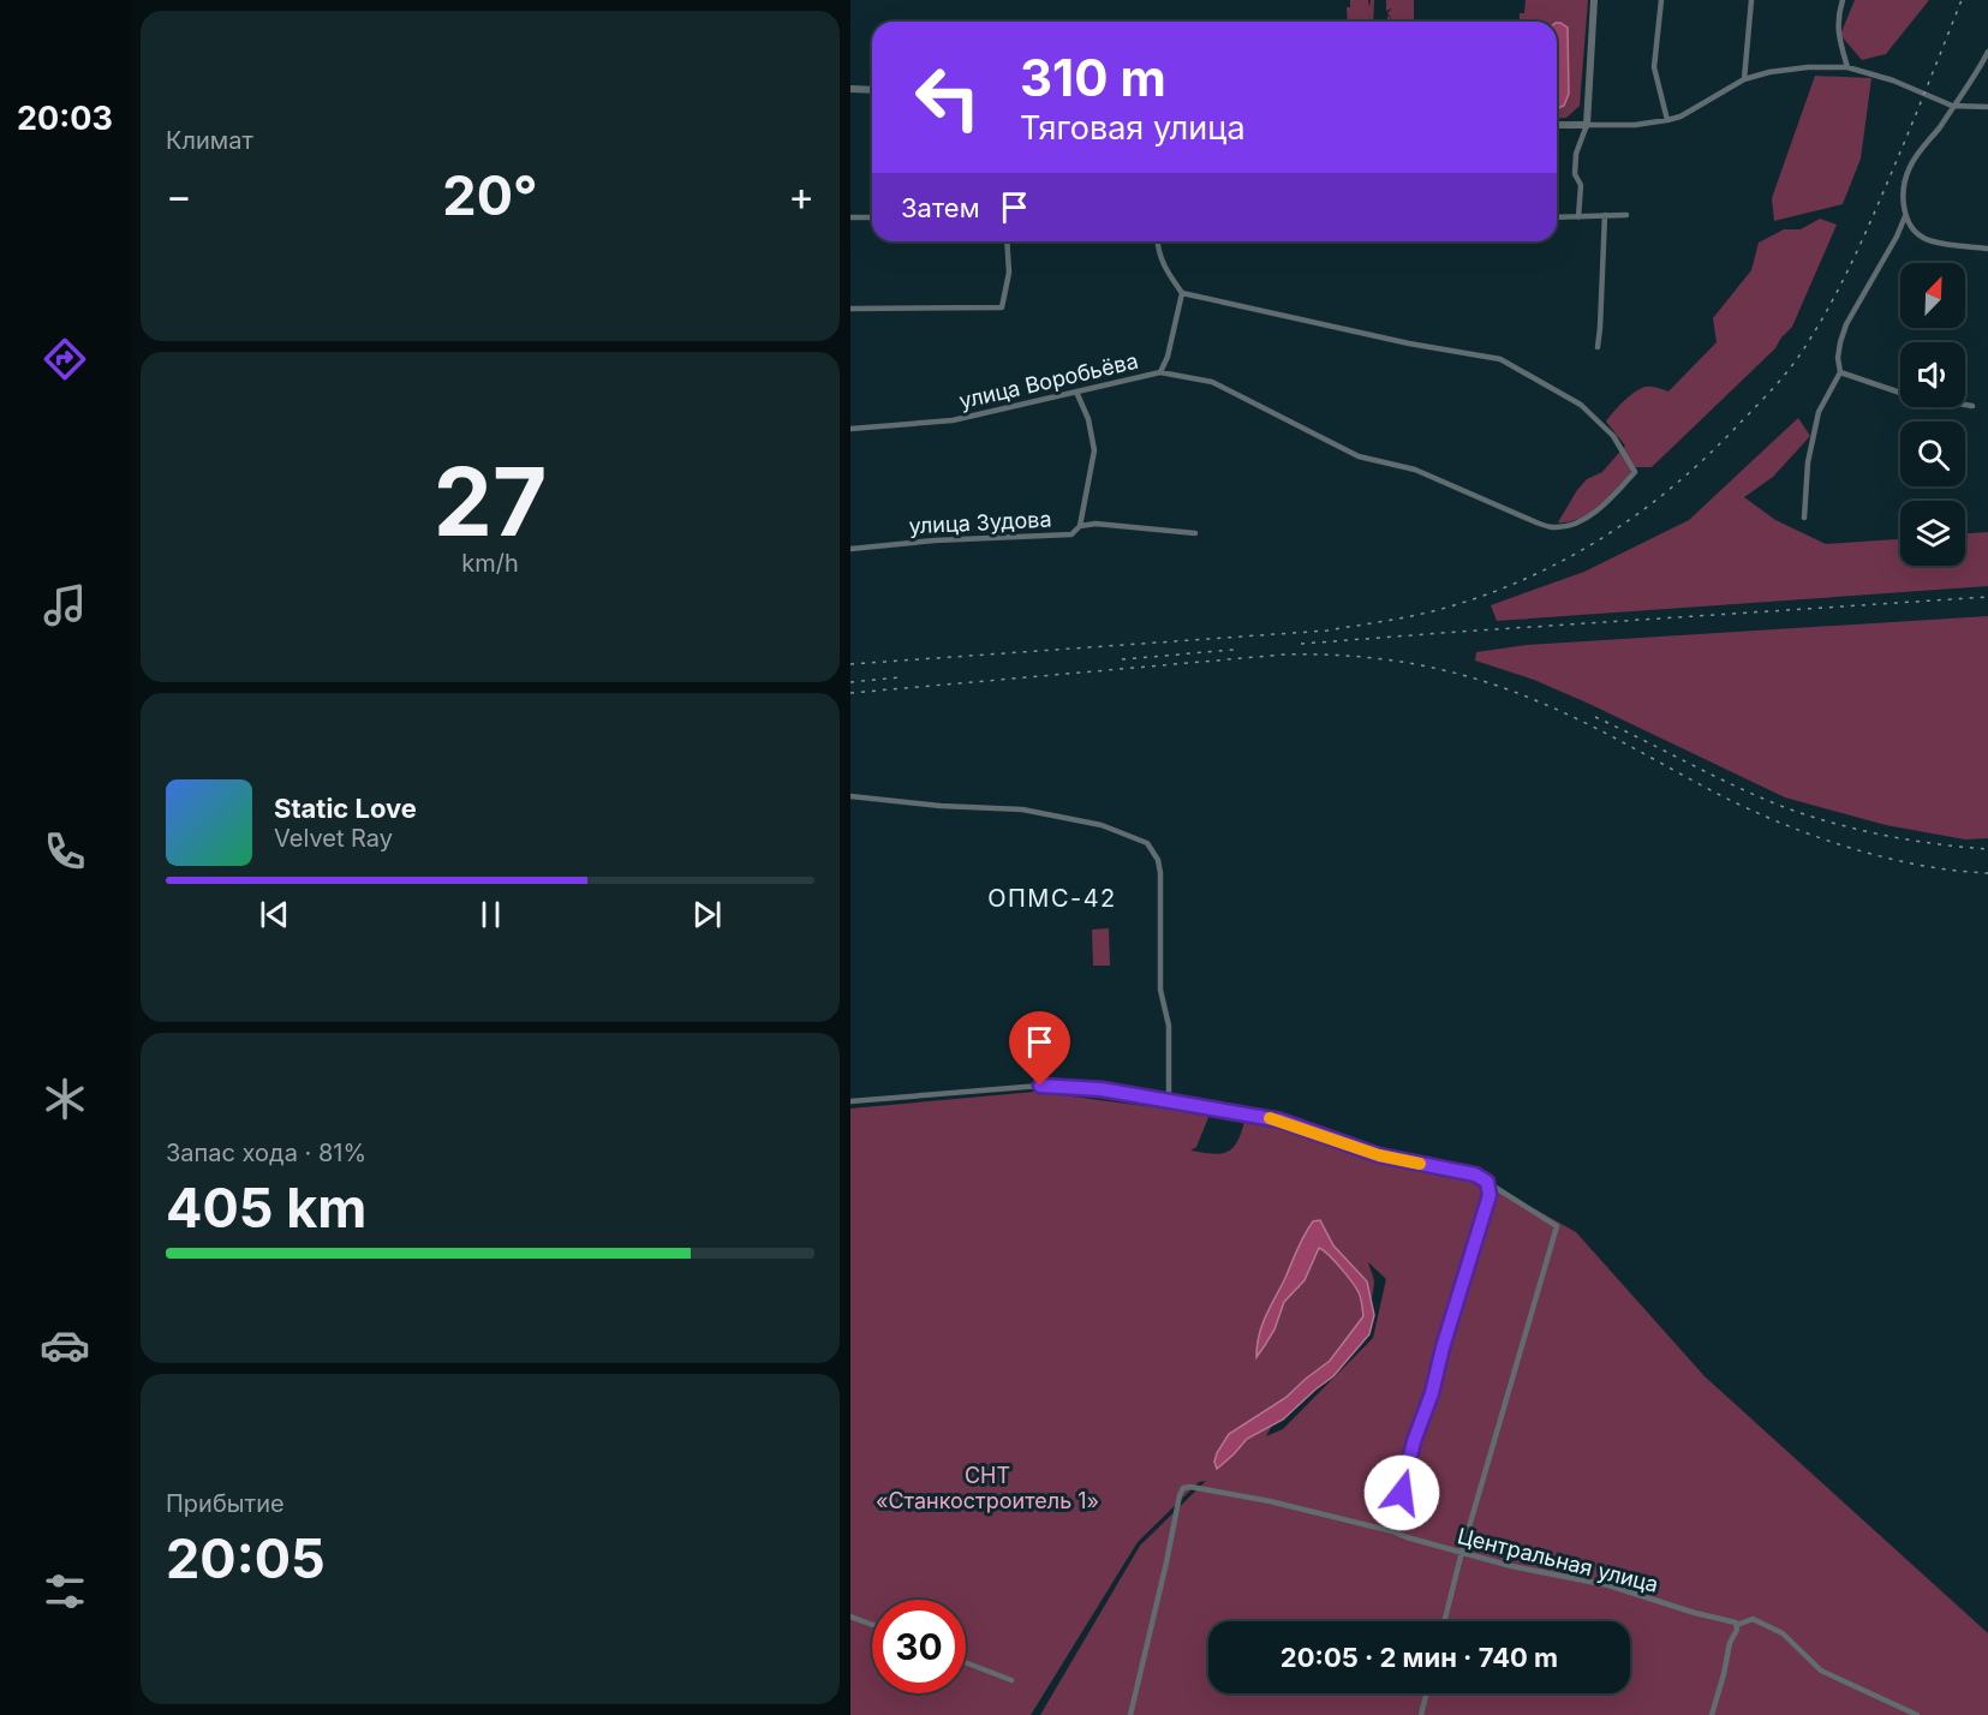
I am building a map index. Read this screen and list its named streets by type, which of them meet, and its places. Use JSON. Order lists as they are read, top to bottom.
{
  "streets": {
    "street": ["улица Воробьёва", "улица Зудова", "Центральная улица"]
  },
  "districts": ["ОПМС-42"],
  "parks": ["СНТ «Станкостроитель 1»"],
  "north": "top right",
  "page": {
    "tabs": "20:03",
    "tile": [
      "Климат",
      ["27", "km/h"],
      ["Запас хода · 81%", "405 km"],
      ["Прибытие", "20:05"]
    ],
    "turn": ["310 m", "Тяговая улица"],
    "heat": ["−", "20°", "+"],
    "then": "Затем",
    "song": ["Static Love", "Velvet Ray"],
    "limit": "30",
    "trip": "20:05 · 2 мин · 740 m"
  }
}
